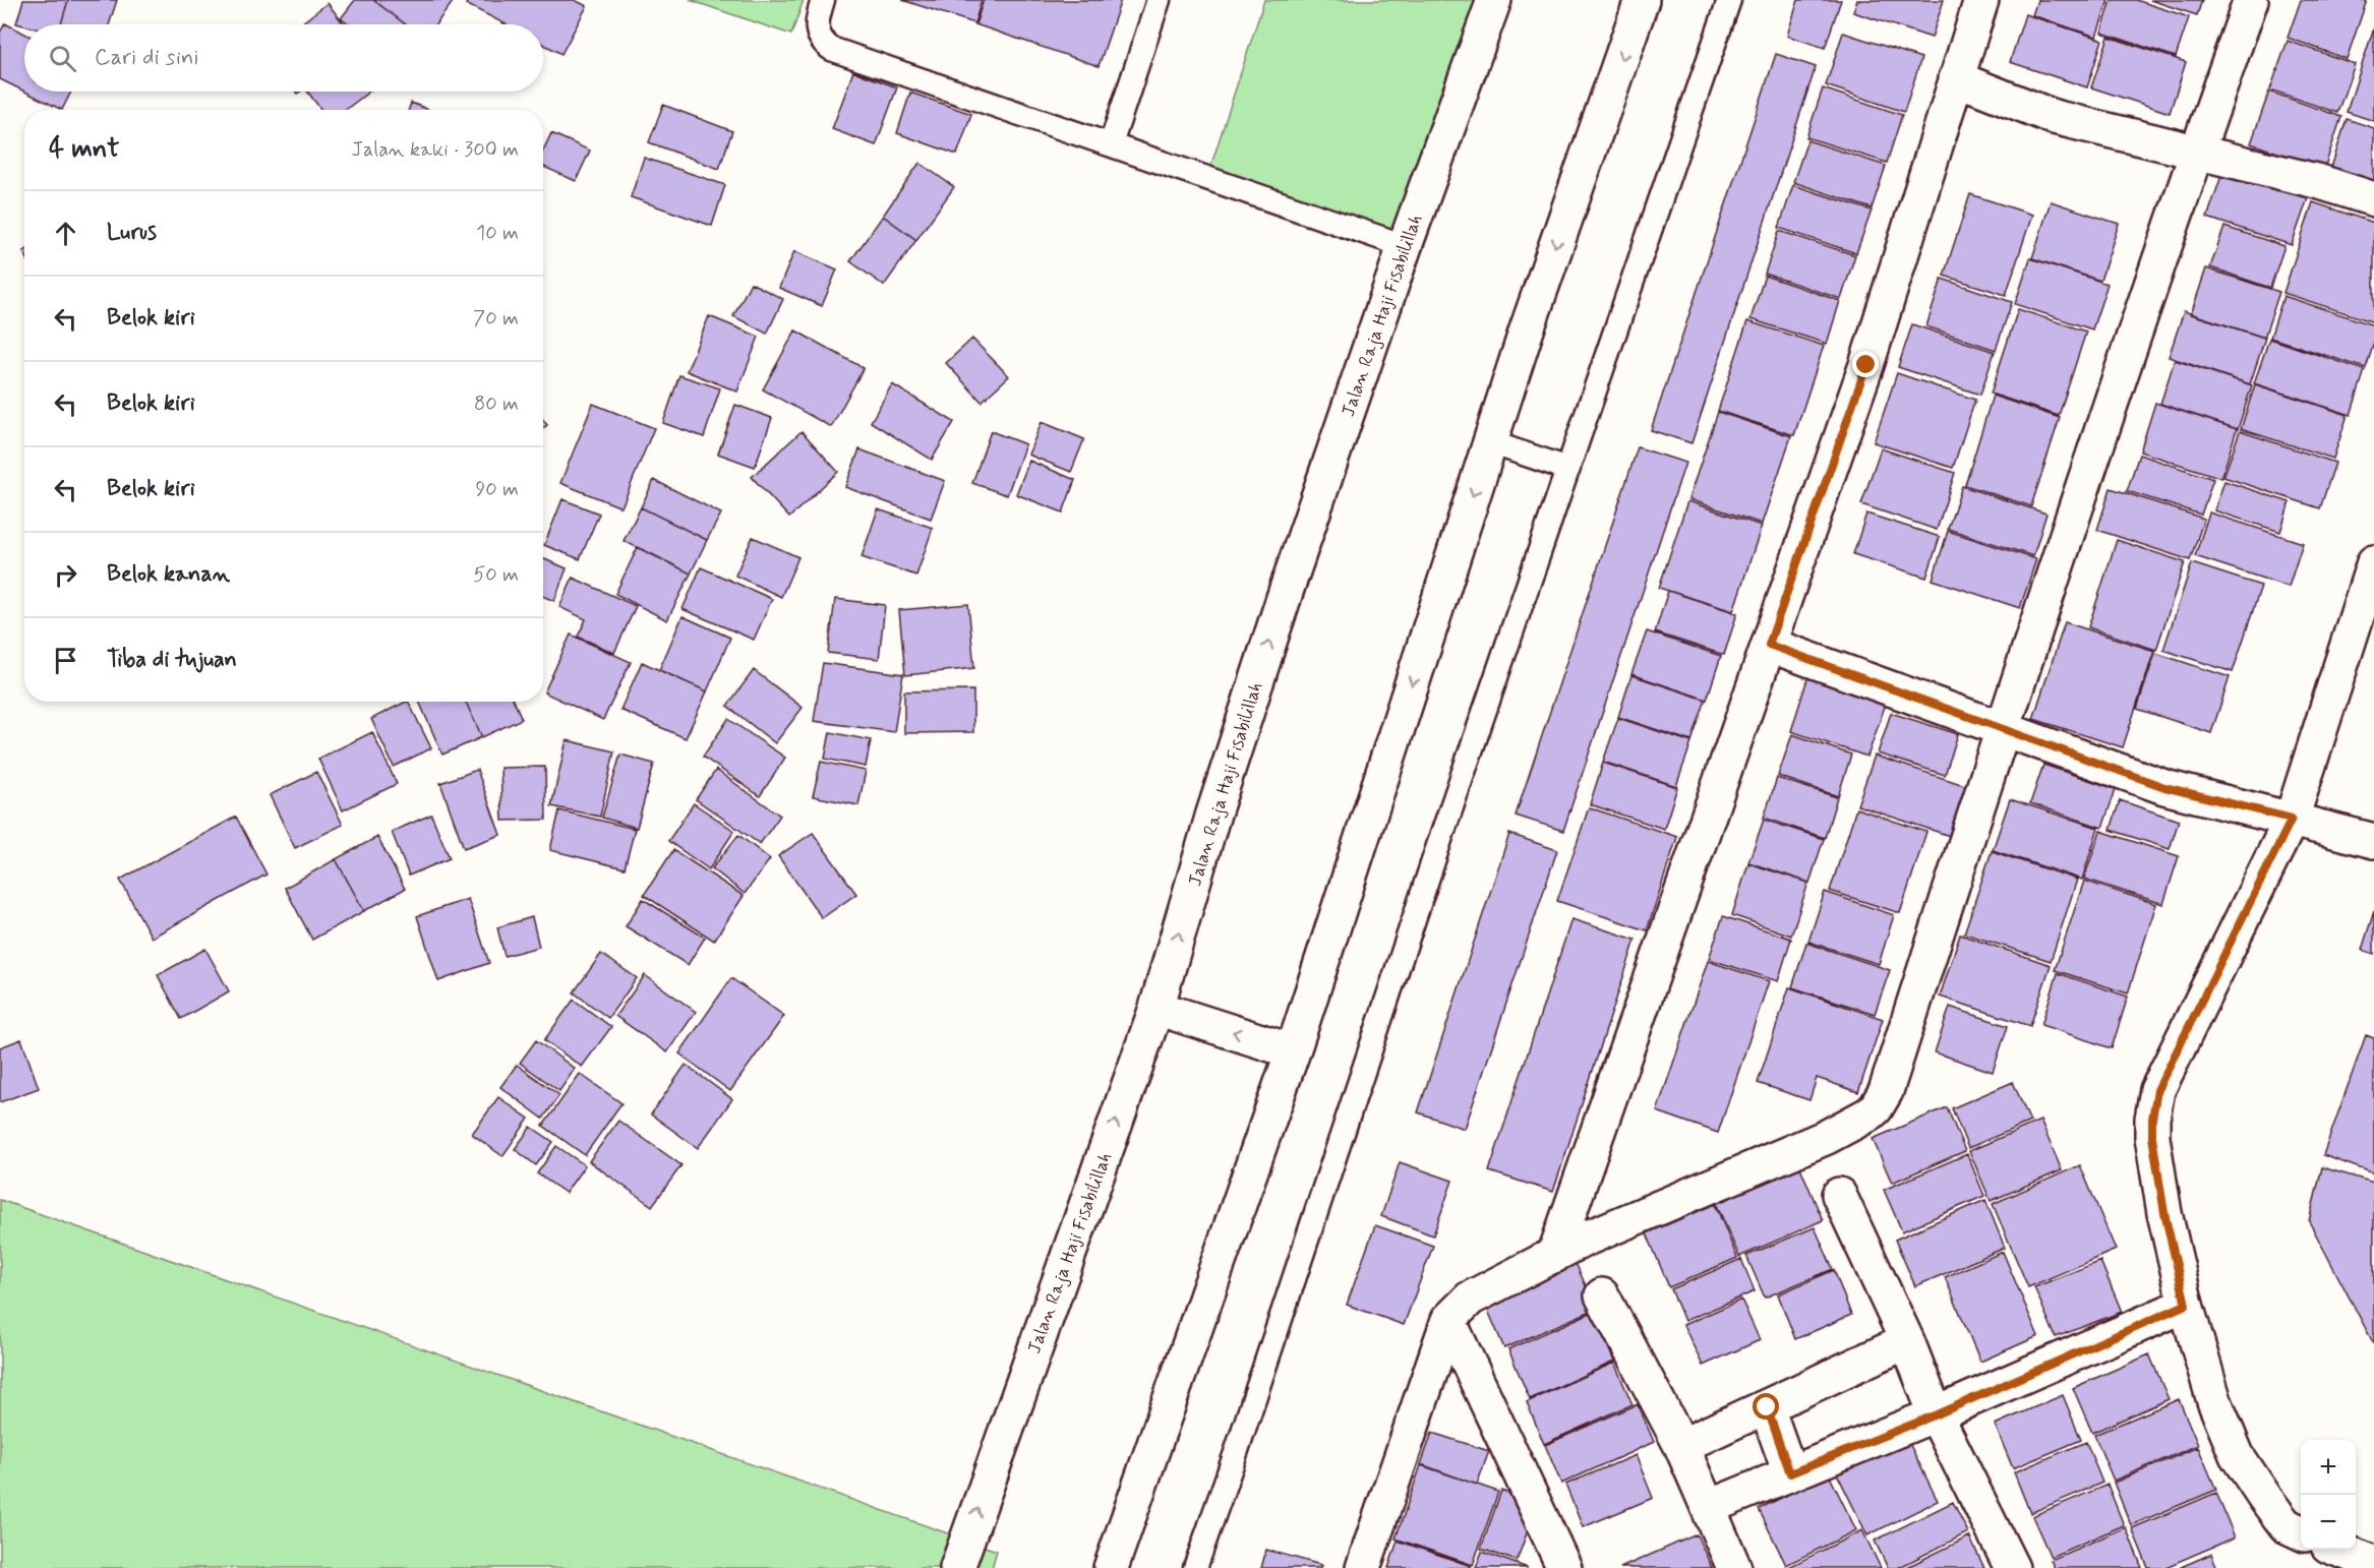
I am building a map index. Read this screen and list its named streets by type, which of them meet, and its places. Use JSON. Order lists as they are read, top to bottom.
{
  "streets": {
    "street": ["Jalan Raja Haji Fisabilillah"]
  },
  "page": {
    "search": "Cari di sini",
    "heading": ["4 mnt", "Jalan kaki · 300 m"],
    "list": [
      ["Lurus", "10 m"],
      ["Belok kiri", "70 m"],
      ["Belok kiri", "80 m"],
      ["Belok kiri", "90 m"],
      ["Belok kanan", "50 m"],
      "Tiba di tujuan"
    ],
    "map_buttons": ["+", "−"]
  }
}
